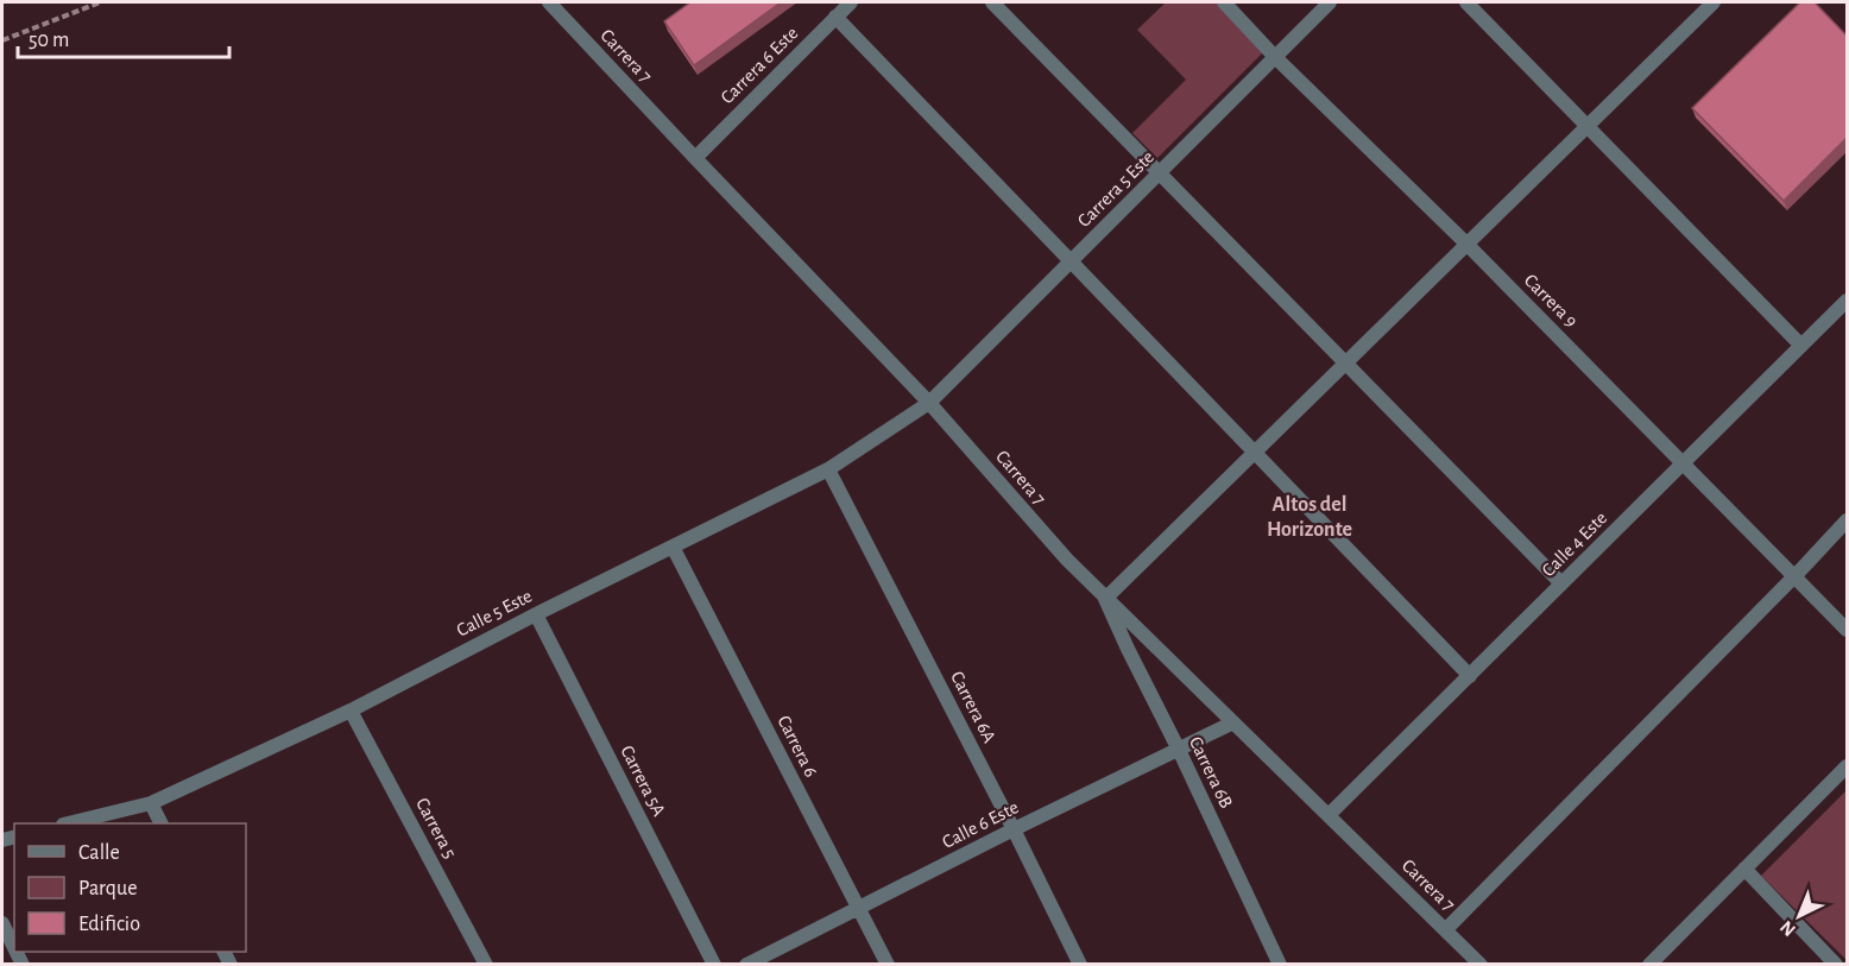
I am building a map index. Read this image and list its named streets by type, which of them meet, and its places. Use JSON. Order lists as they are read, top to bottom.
{
  "streets": {
    "street": [
      "Carrera 7",
      "Carrera 6 Este",
      "Carrera 5 Este",
      "Carrera 9",
      "Calle 4 Este",
      "Calle 5 Este",
      "Carrera 6A",
      "Carrera 6",
      "Carrera 6B",
      "Carrera 5A",
      "Calle 6 Este",
      "Carrera 5"
    ]
  },
  "crossings": [
    ["Carrera 7", "Carrera 6 Este"],
    ["Carrera 7", "Carrera 5 Este"],
    ["Carrera 7", "Calle 4 Este"],
    ["Carrera 7", "Calle 5 Este"],
    ["Carrera 7", "Carrera 6B"],
    ["Carrera 7", "Calle 6 Este"],
    ["Carrera 5 Este", "Carrera 9"],
    ["Carrera 5 Este", "Calle 5 Este"],
    ["Carrera 9", "Calle 4 Este"],
    ["Calle 5 Este", "Carrera 6A"],
    ["Calle 5 Este", "Carrera 6"],
    ["Calle 5 Este", "Carrera 5A"],
    ["Calle 5 Este", "Carrera 5"],
    ["Carrera 6A", "Calle 6 Este"],
    ["Carrera 6", "Calle 6 Este"],
    ["Carrera 6B", "Calle 6 Este"]
  ],
  "districts": ["Altos del Horizonte"],
  "legend": ["Calle", "Parque", "Edificio"],
  "scale_bar": "50 m",
  "north": "bottom left"
}
